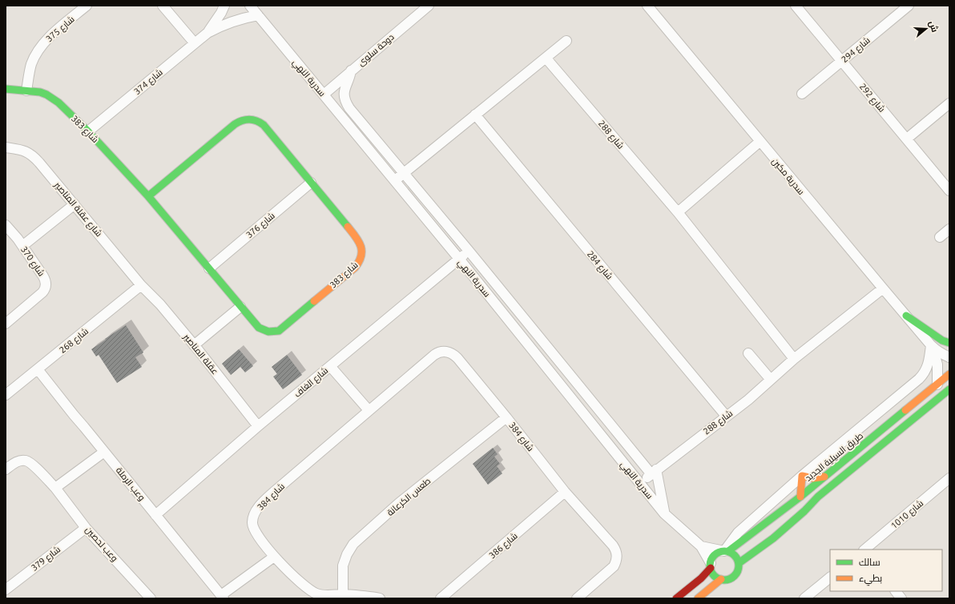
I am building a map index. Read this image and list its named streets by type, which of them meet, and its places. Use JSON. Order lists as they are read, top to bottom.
{
  "streets": {
    "street": [
      "شارع 375",
      "دوحة سلوى",
      "شارع 294",
      "سدرية النهي",
      "شارع 374",
      "شارع 292",
      "شارع 383",
      "شارع 288",
      "سدرية مكين",
      "شارع عقلة المناصير",
      "شارع 376",
      "شارع 370",
      "شارع 284",
      "شارع 268",
      "عقلة المناصير",
      "شارع الغاف",
      "شارع 384",
      "طريق السيلية الجديد",
      "وعب الرملة",
      "طعس الكرعانة",
      "شارع 1010",
      "وعب لحصين",
      "شارع 386",
      "شارع 379"
    ]
  },
  "crossings": [
    ["شارع 375", "شارع 383"],
    ["دوحة سلوى", "سدرية النهي"],
    ["شارع 294", "شارع 292"],
    ["سدرية النهي", "شارع 374"],
    ["سدرية النهي", "شارع 288"],
    ["سدرية النهي", "شارع الغاف"],
    ["سدرية النهي", "طريق السيلية الجديد"],
    ["شارع 374", "شارع 383"],
    ["شارع 383", "شارع 376"],
    ["شارع 288", "سدرية مكين"],
    ["شارع 288", "شارع 284"],
    ["سدرية مكين", "طريق السيلية الجديد"],
    ["شارع عقلة المناصير", "شارع 268"],
    ["شارع عقلة المناصير", "عقلة المناصير"],
    ["شارع 268", "عقلة المناصير"],
    ["شارع 268", "وعب الرملة"],
    ["عقلة المناصير", "شارع الغاف"],
    ["شارع الغاف", "وعب الرملة"],
    ["شارع 384", "طعس الكرعانة"],
    ["شارع 384", "شارع 386"],
    ["وعب لحصين", "شارع 379"]
  ],
  "legend": ["سالك", "بطيء"],
  "north": "right"
}
